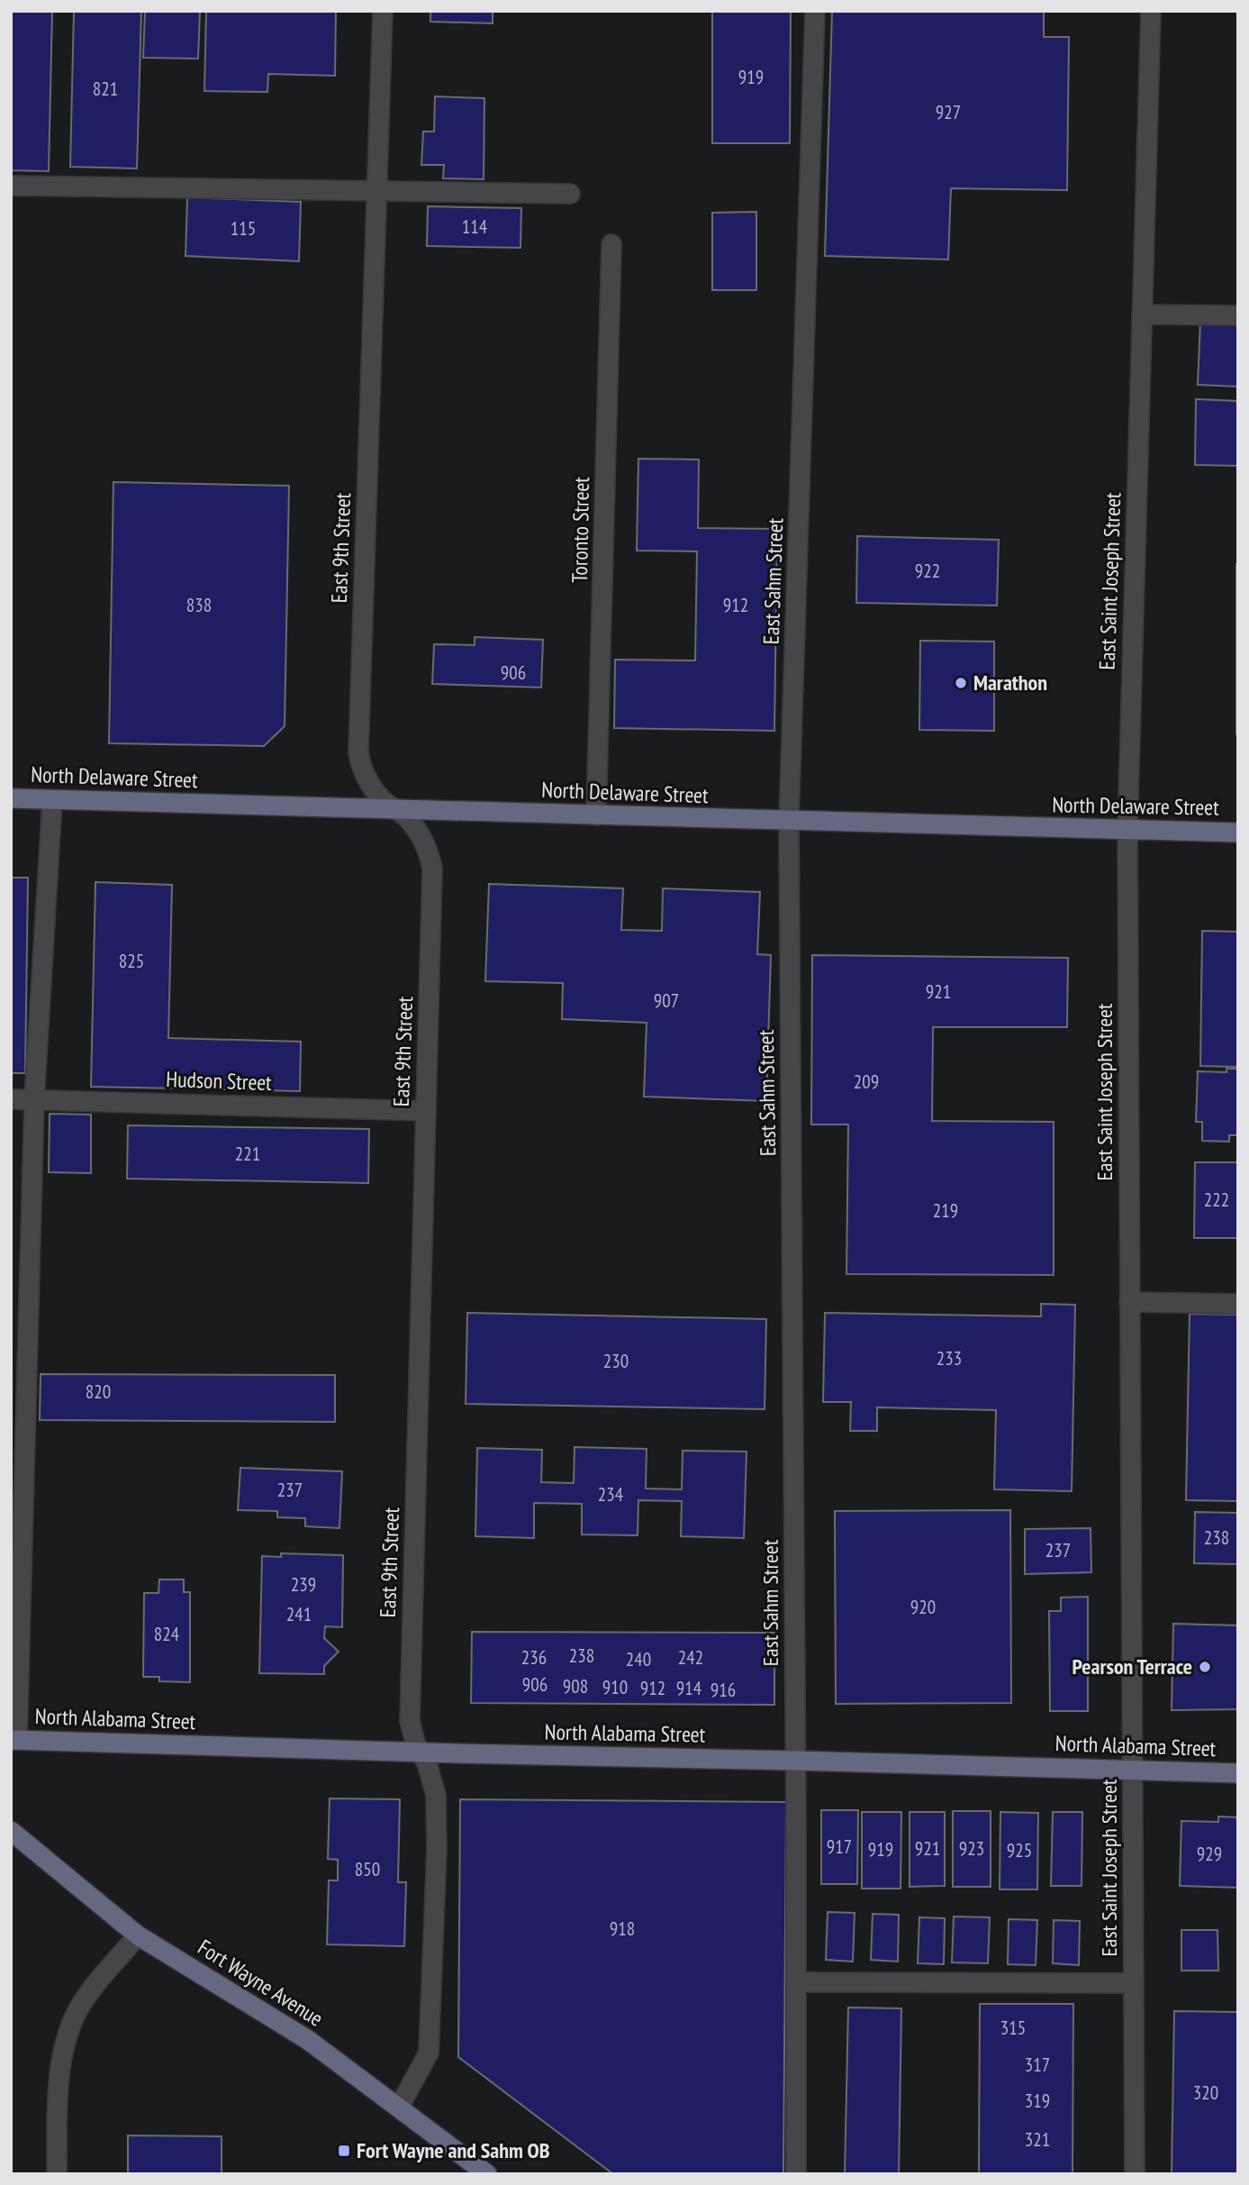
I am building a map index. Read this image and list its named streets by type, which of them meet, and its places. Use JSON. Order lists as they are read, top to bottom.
{
  "streets": {
    "main road": ["North Delaware Street", "North Alabama Street", "Fort Wayne Avenue"],
    "street": [
      "Toronto Street",
      "East 9th Street",
      "East Sahm Street",
      "East Saint Joseph Street",
      "Hudson Street"
    ]
  },
  "crossings": [
    ["Toronto Street", "North Delaware Street"],
    ["East 9th Street", "North Delaware Street"],
    ["East 9th Street", "Hudson Street"],
    ["East 9th Street", "North Alabama Street"],
    ["East 9th Street", "Fort Wayne Avenue"],
    ["East Sahm Street", "North Delaware Street"],
    ["East Sahm Street", "North Alabama Street"],
    ["East Saint Joseph Street", "North Delaware Street"],
    ["East Saint Joseph Street", "North Alabama Street"]
  ],
  "places": {
    "other": ["Marathon", "Pearson Terrace"],
    "transit": ["Fort Wayne and Sahm OB"]
  },
  "house_numbers": [
    "919",
    "821",
    "927",
    "114",
    "115",
    "922",
    "838",
    "912",
    "906",
    "825",
    "921",
    "907",
    "209",
    "221",
    "222",
    "219",
    "233",
    "230",
    "820",
    "237",
    "234",
    "238",
    "237",
    "239",
    "920",
    "241",
    "824",
    "238",
    "236",
    "242",
    "240",
    "906",
    "908",
    "910",
    "912",
    "914",
    "916",
    "917",
    "921",
    "923",
    "919",
    "925",
    "929",
    "850",
    "918",
    "315",
    "317",
    "320",
    "319",
    "321"
  ]
}
